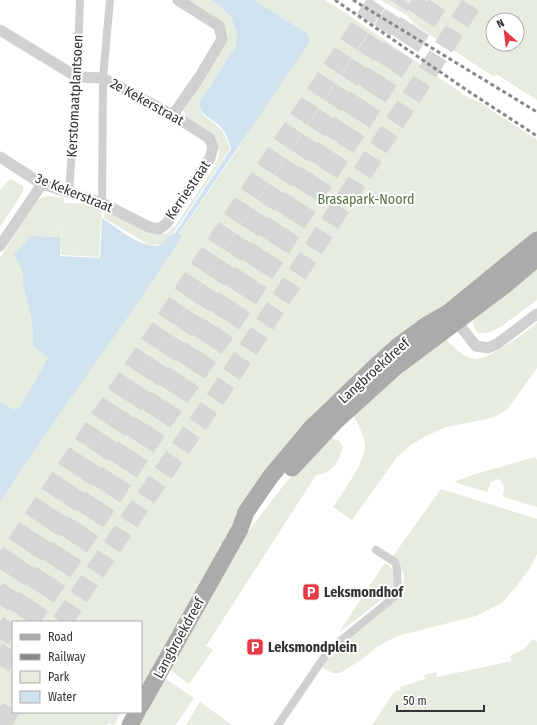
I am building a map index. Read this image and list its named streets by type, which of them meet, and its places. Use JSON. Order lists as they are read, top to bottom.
{
  "streets": {
    "main road": ["Langbroekdreef"],
    "street": [
      "Kerstomaatplantsoen",
      "2e Kekerstraat",
      "Kerriestraat",
      "3e Kekerstraat"
    ]
  },
  "crossings": [
    ["Kerstomaatplantsoen", "2e Kekerstraat"],
    ["Kerstomaatplantsoen", "3e Kekerstraat"],
    ["2e Kekerstraat", "Kerriestraat"],
    ["Kerriestraat", "3e Kekerstraat"]
  ],
  "parks": ["Brasapark-Noord"],
  "places": {
    "parking": ["Leksmondhof", "Leksmondplein"]
  },
  "legend": [
    "Road",
    "Railway",
    "Park",
    "Water"
  ],
  "scale_bar": "50 m",
  "north": "top left"
}
